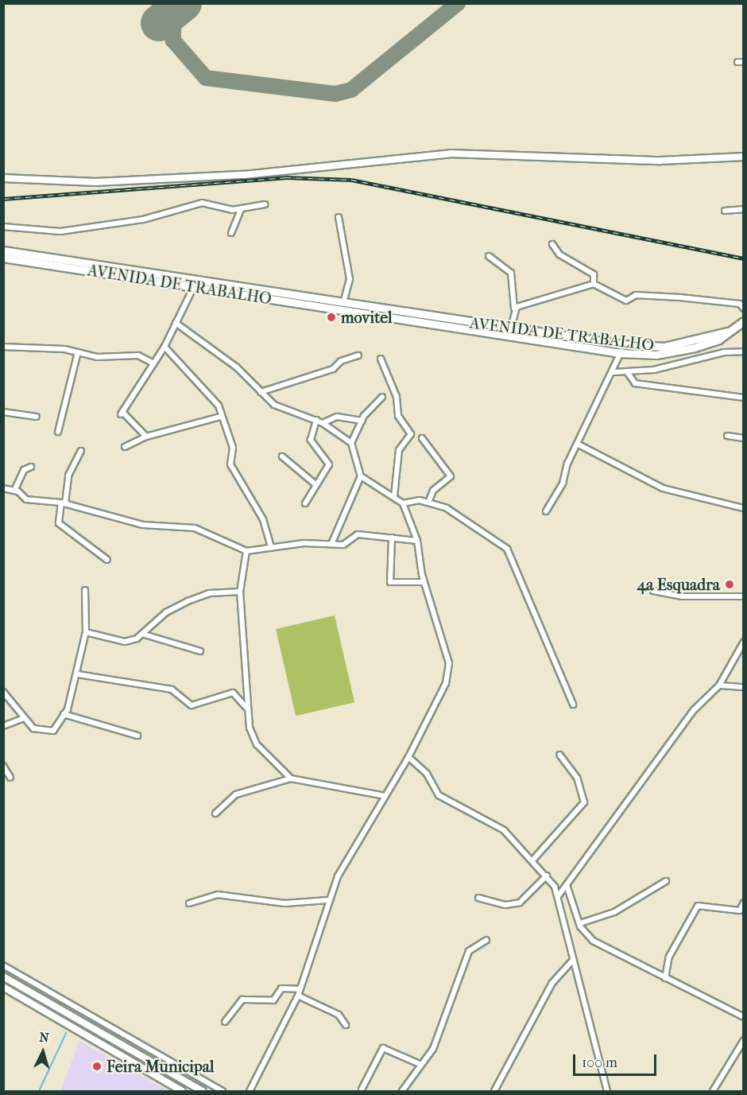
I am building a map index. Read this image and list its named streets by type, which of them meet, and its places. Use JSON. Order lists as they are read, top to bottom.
{
  "streets": {
    "highway": ["AVENIDA DE TRABALHO"]
  },
  "places": ["movitel", "4a Esquadra", "Feira Municipal"],
  "scale_bar": "100 m",
  "north": "top"
}
